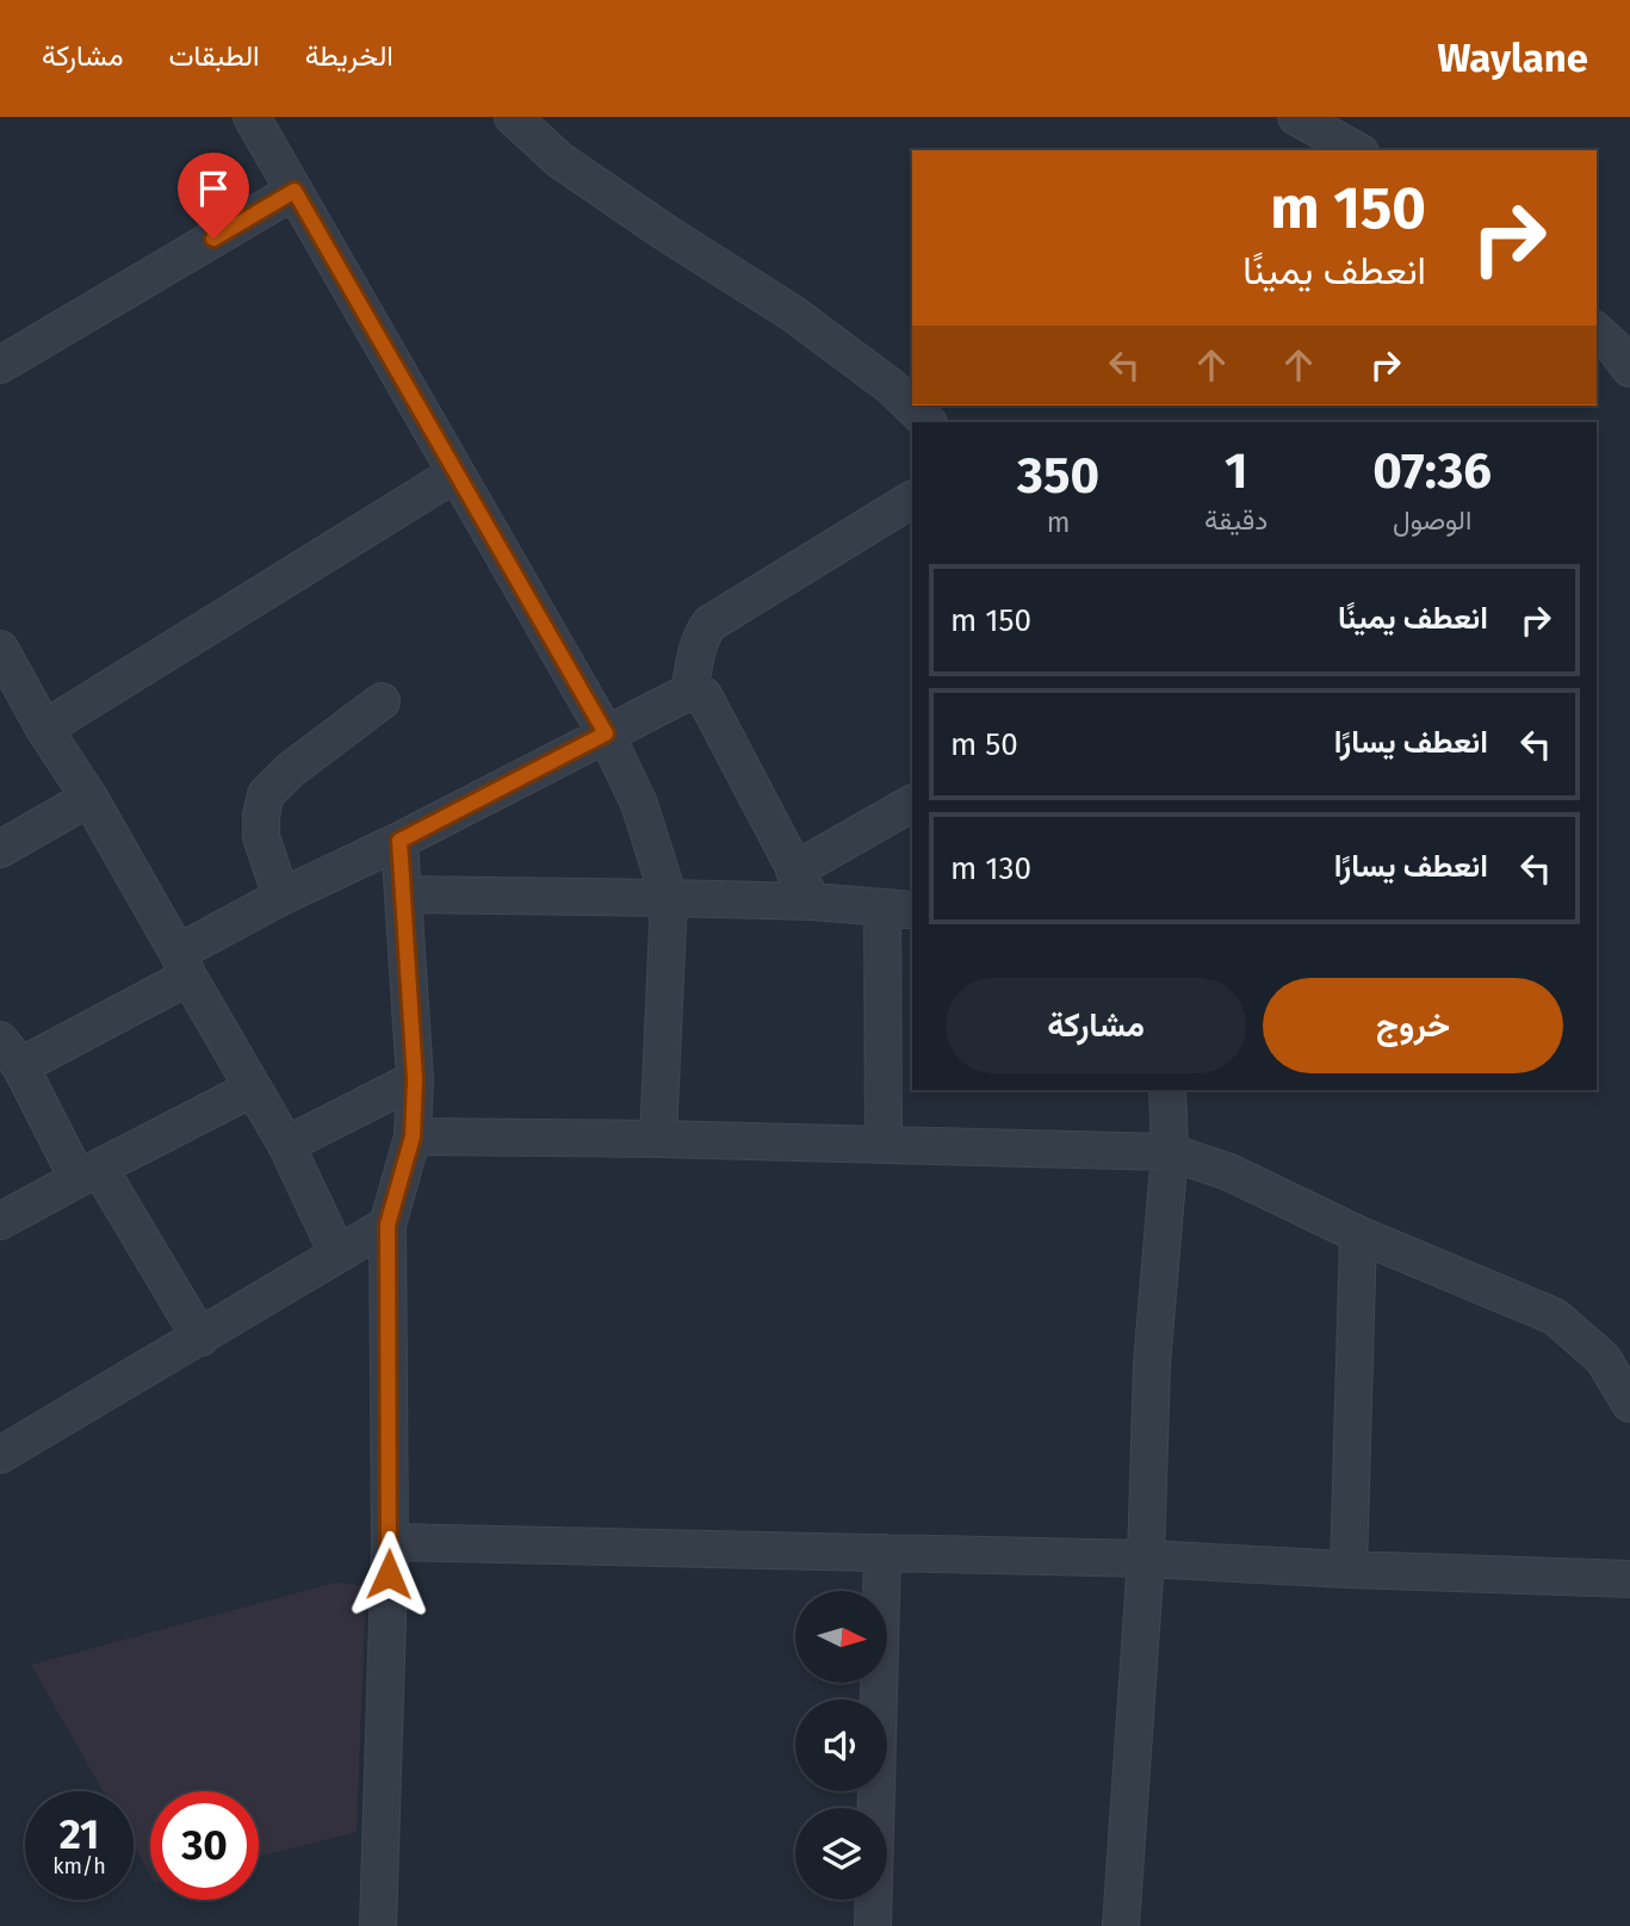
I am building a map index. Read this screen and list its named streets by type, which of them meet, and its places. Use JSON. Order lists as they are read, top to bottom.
{
  "north": "right",
  "page": {
    "header": "Waylane",
    "nav": ["الخريطة", "الطبقات", "مشاركة"],
    "turn": ["150 m", "انعطف يمينًا"],
    "eta": [
      "07:36",
      "الوصول",
      "1",
      "دقيقة",
      "350",
      "m"
    ],
    "list": [
      {
        "name": "انعطف يمينًا",
        "value": "150 m"
      },
      {
        "name": "انعطف يسارًا",
        "value": "50 m"
      },
      {
        "name": "انعطف يسارًا",
        "value": "130 m"
      }
    ],
    "buttons": ["خروج", "مشاركة"],
    "speed": "21 km/h",
    "limit": "30"
  }
}
